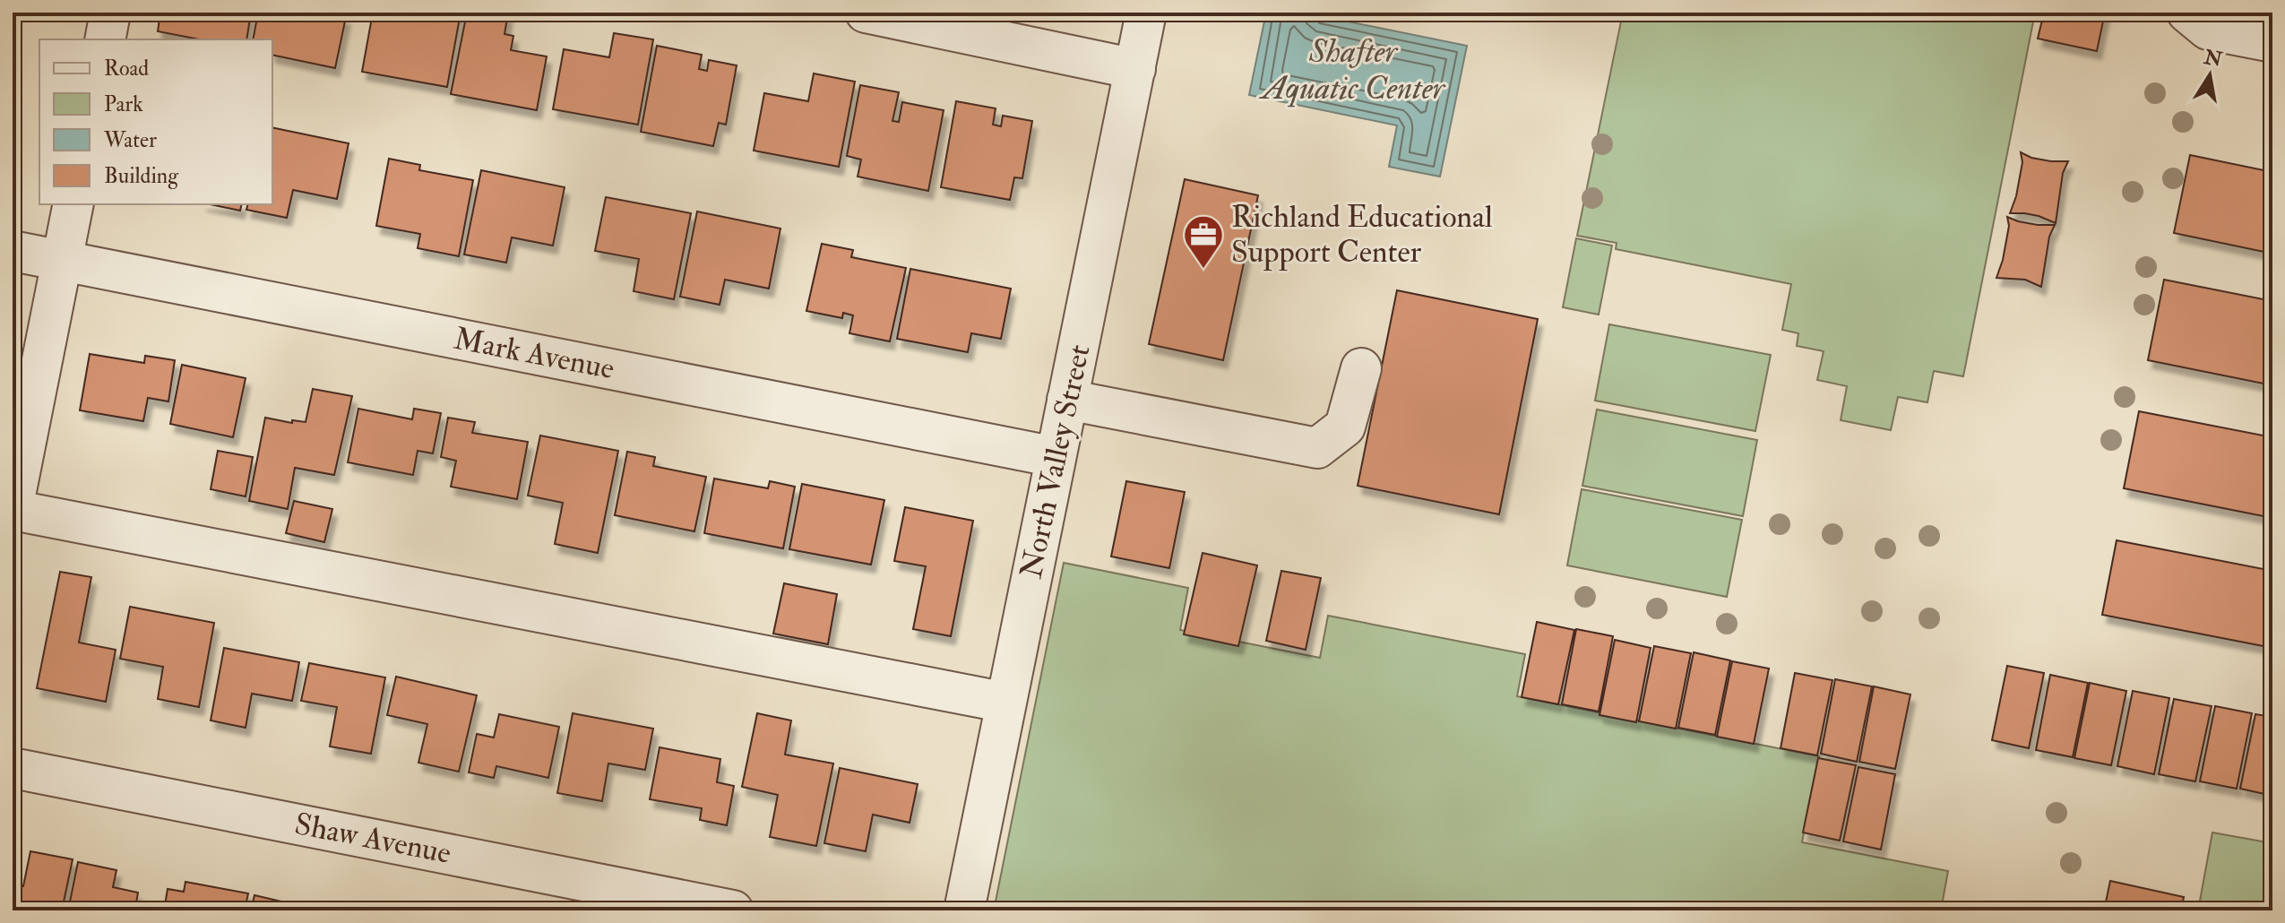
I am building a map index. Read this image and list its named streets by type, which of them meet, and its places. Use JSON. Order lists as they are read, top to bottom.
{
  "streets": {
    "street": ["Mark Avenue", "North Valley Street", "Shaw Avenue"]
  },
  "crossings": [
    ["Mark Avenue", "North Valley Street"]
  ],
  "water": ["Shafter Aquatic Center"],
  "places": {
    "office": ["Richland Educational Support Center"]
  },
  "legend": [
    "Road",
    "Park",
    "Water",
    "Building"
  ],
  "north": "top"
}
